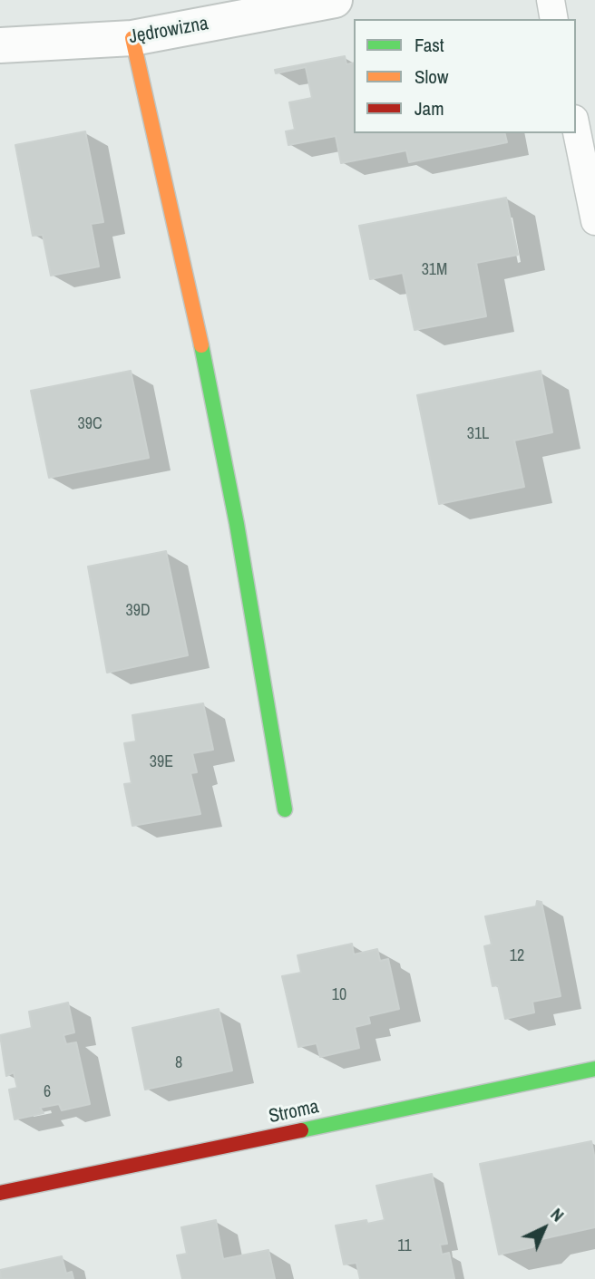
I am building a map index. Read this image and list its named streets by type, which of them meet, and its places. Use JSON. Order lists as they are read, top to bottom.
{
  "streets": {
    "street": ["Jędrowizna", "Stroma"]
  },
  "house_numbers": [
    "31M",
    "39C",
    "31L",
    "39D",
    "39E",
    "12",
    "10",
    "8",
    "6",
    "11"
  ],
  "legend": ["Fast", "Slow", "Jam"],
  "north": "top right"
}
